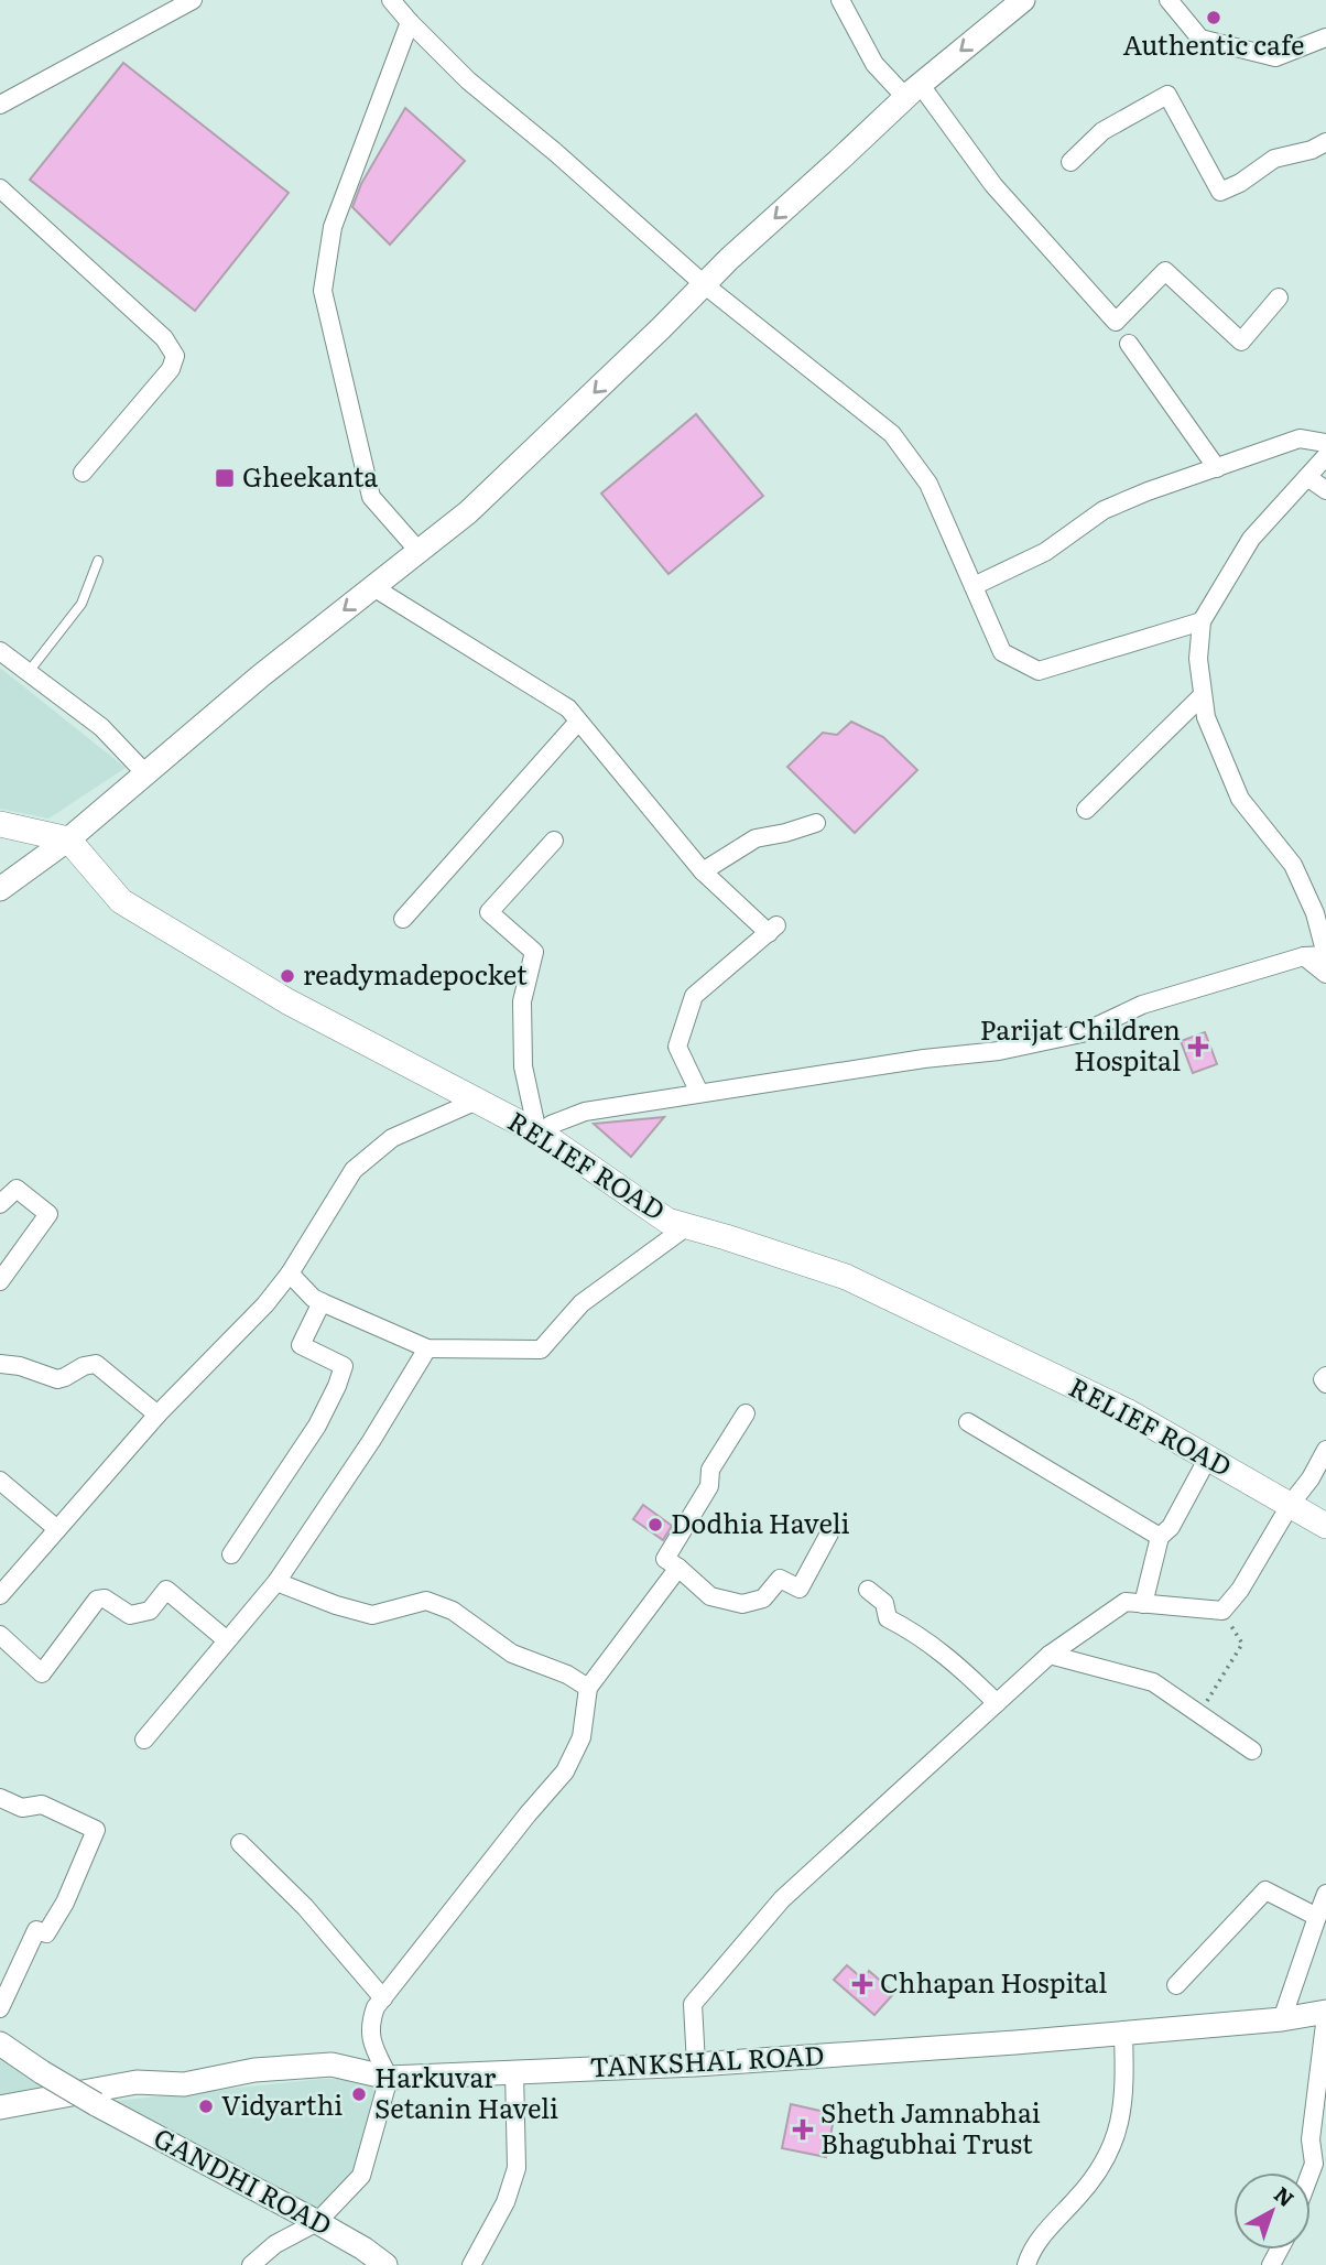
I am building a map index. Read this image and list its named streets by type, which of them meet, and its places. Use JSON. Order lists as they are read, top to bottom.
{
  "streets": {
    "main road": ["RELIEF ROAD"],
    "street": ["TANKSHAL ROAD", "GANDHI ROAD"]
  },
  "places": {
    "other": [
      "Authentic cafe",
      "readymadepocket",
      "Dodhia Haveli",
      "Harkuvar Setanin Haveli",
      "Vidyarthi"
    ],
    "transit": ["Gheekanta"],
    "health": ["Parijat Children Hospital", "Chhapan Hospital", "Sheth Jamnabhai Bhagubhai Trust"]
  },
  "north": "top right"
}
